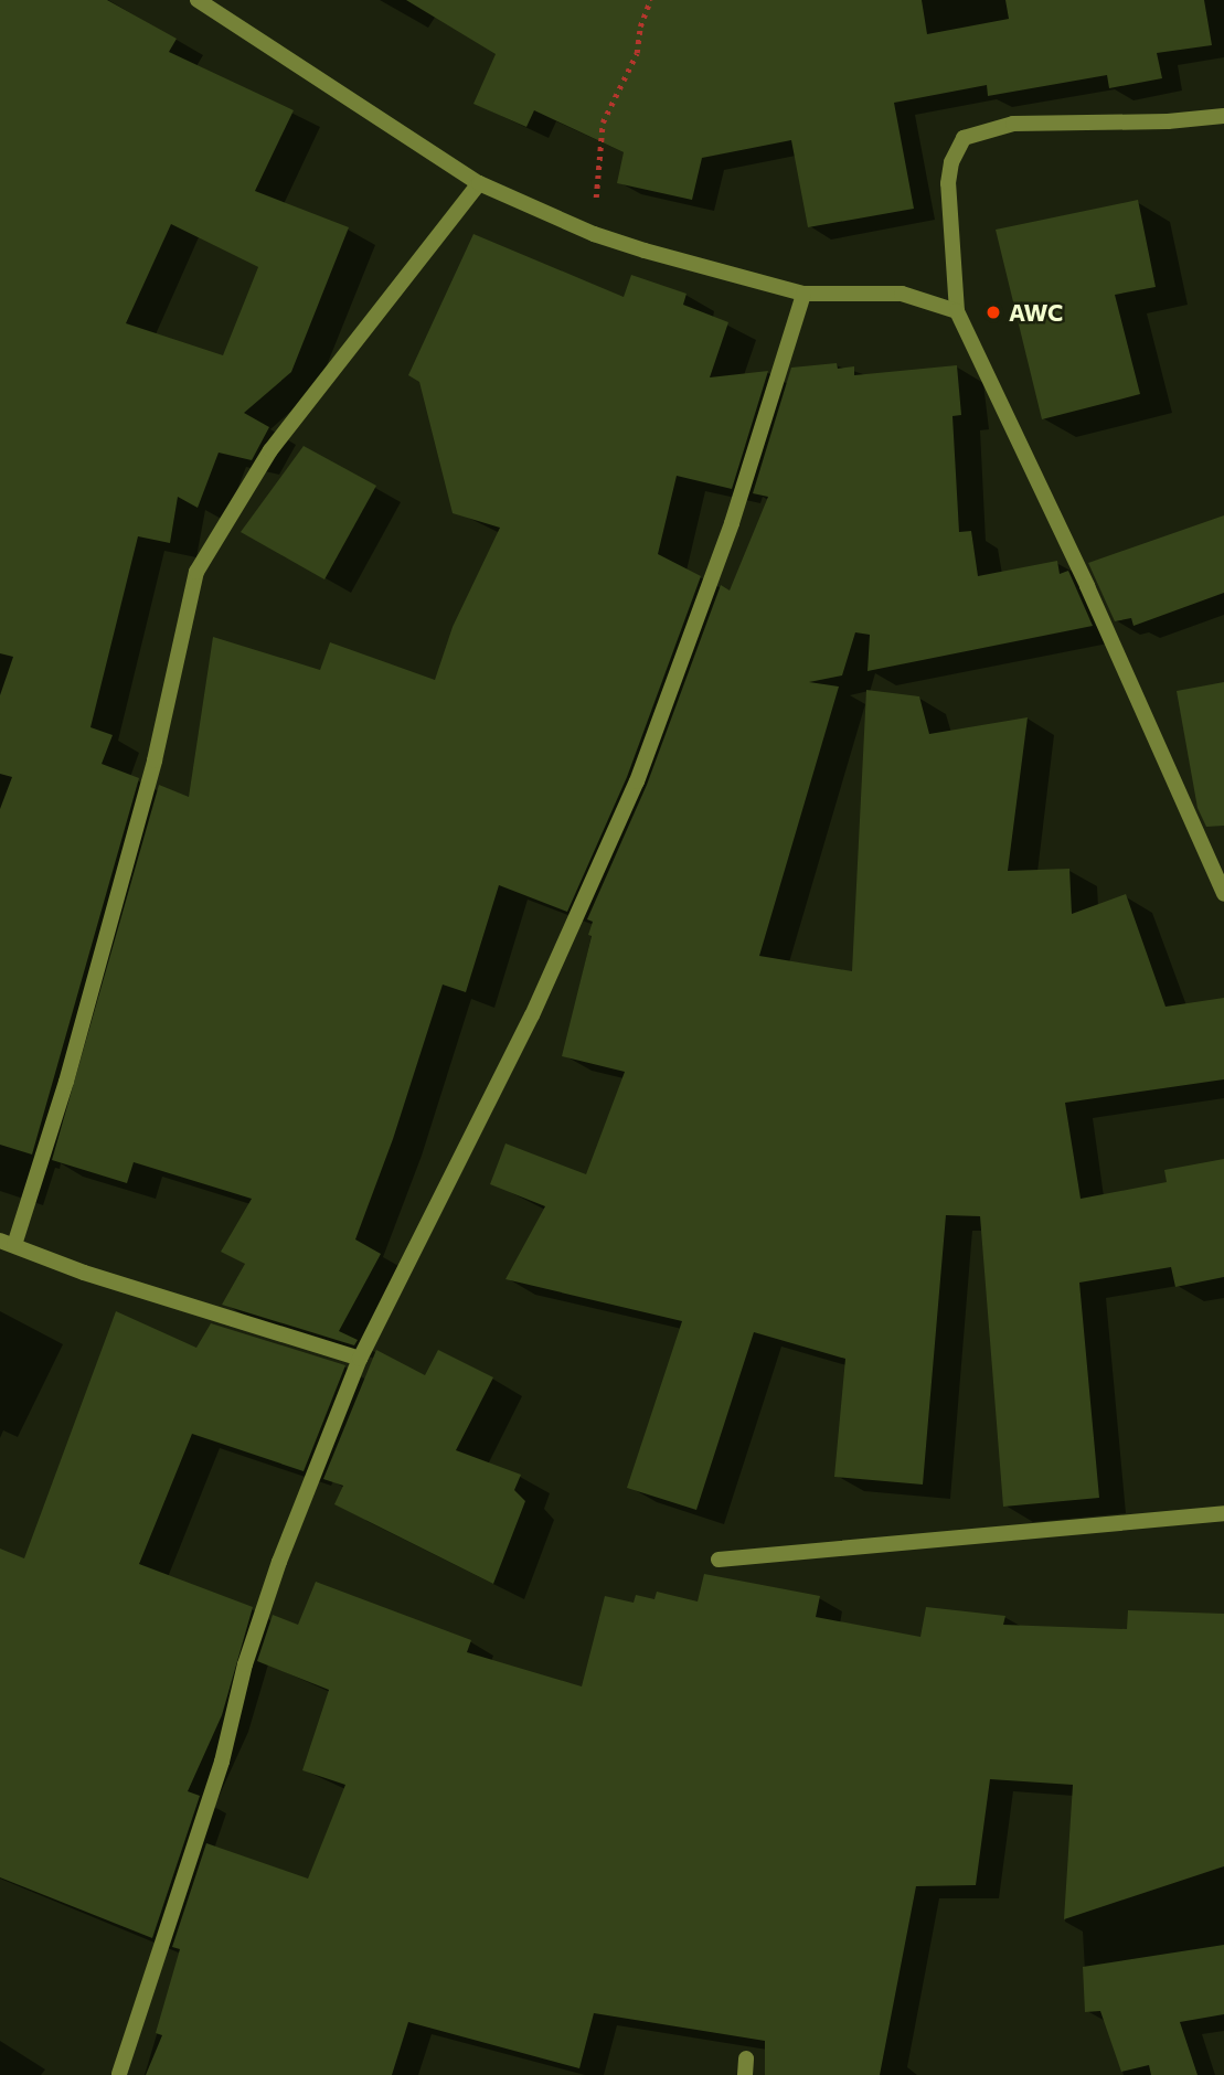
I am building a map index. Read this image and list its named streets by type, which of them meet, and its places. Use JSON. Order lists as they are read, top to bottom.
{
  "places": ["AWC"]
}
